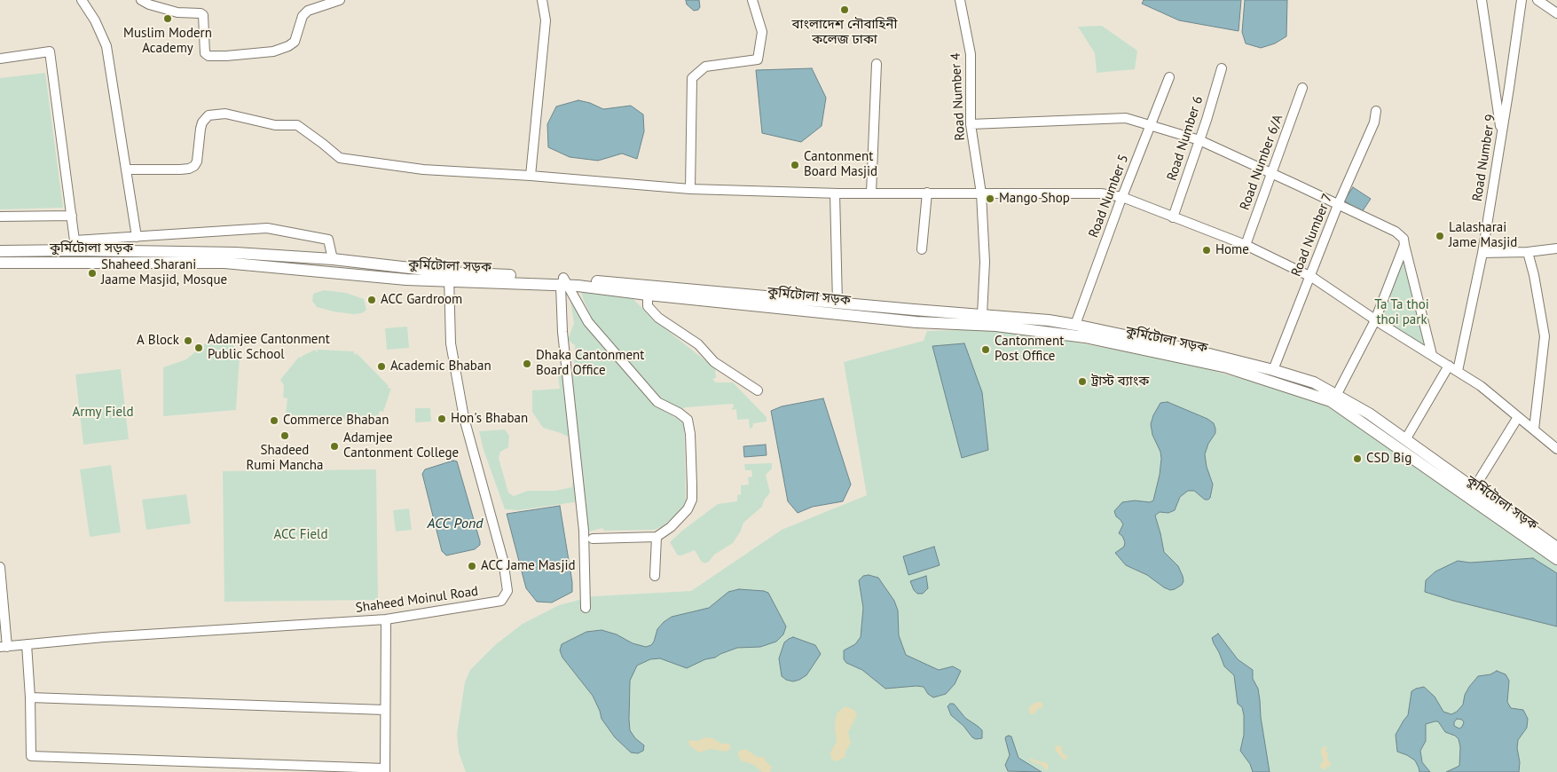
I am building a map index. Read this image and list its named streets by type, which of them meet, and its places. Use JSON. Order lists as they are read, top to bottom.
{
  "streets": {
    "main road": ["কুর্মিটোলা সড়ক"],
    "street": [
      "Road Number 4",
      "Road Number 6",
      "Road Number 9",
      "Road Number 6/A",
      "Road Number 5",
      "Road Number 7",
      "Shaheed Moinul Road"
    ]
  },
  "crossings": [
    ["Road Number 4", "কুর্মিটোলা সড়ক"],
    ["Road Number 5", "কুর্মিটোলা সড়ক"],
    ["Road Number 7", "কুর্মিটোলা সড়ক"],
    ["কুর্মিটোলা সড়ক", "Shaheed Moinul Road"]
  ],
  "water": ["ACC Pond"],
  "parks": ["Ta Ta thoi thoi park", "Army Field", "ACC Field"],
  "places": [
    "বাংলাদেশ নৌবাহিনী কলেজ ঢাকা",
    "Muslim Modern Academy",
    "Cantonment Board Masjid",
    "Mango Shop",
    "Lalasharai Jame Masjid",
    "Home",
    "Shaheed Sharani Jaame Masjid, Mosque",
    "ACC Gardroom",
    "A Block",
    "Adamjee Cantonment Public School",
    "Cantonment Post Office",
    "Dhaka Cantonment Board Office",
    "Academic Bhaban",
    "ট্রাস্ট ব্যাংক",
    "Hon's Bhaban",
    "Commerce Bhaban",
    "Shadeed Rumi Mancha",
    "Adamjee Cantonment College",
    "CSD Big",
    "ACC Jame Masjid"
  ]
}
